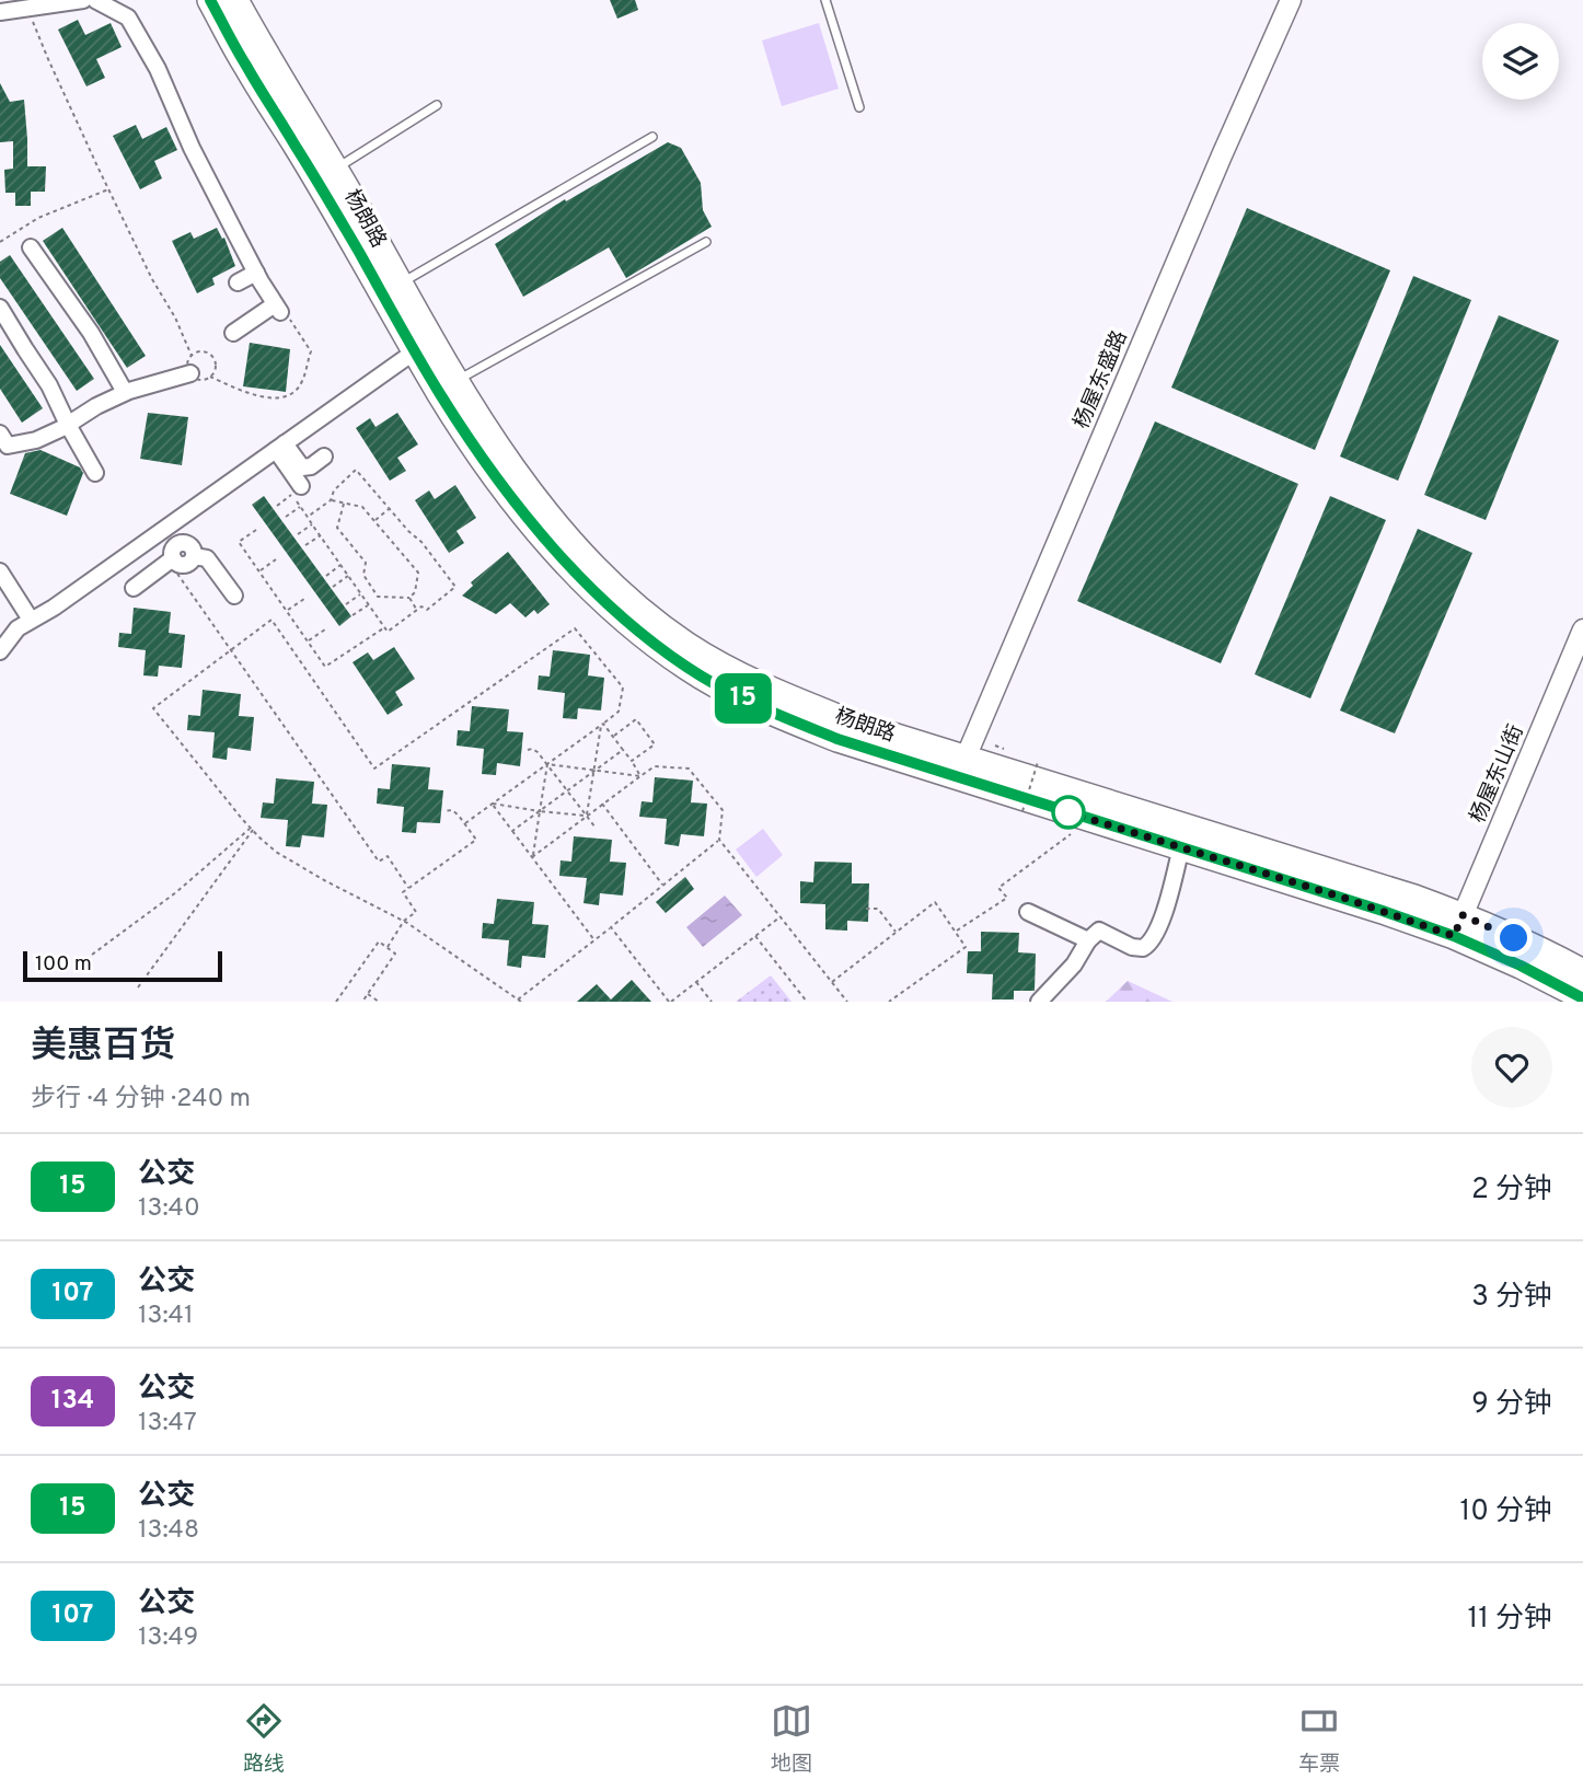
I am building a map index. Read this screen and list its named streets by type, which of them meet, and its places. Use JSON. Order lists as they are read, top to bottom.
{
  "streets": {
    "main road": ["杨朗路"],
    "street": ["杨屋东盛路", "杨屋东山街"]
  },
  "crossings": [
    ["杨朗路", "杨屋东盛路"],
    ["杨朗路", "杨屋东山街"]
  ],
  "lines": ["bus line 15"],
  "scale_bar": "100 m",
  "page": {
    "on_map": "15",
    "scale": "100 m",
    "heading": ["美惠百货", "步行 · 4 分钟 · 240 m"],
    "list": [
      {
        "mark": "15",
        "name": "公交",
        "note": "13:40",
        "value": "2 分钟"
      },
      {
        "mark": "107",
        "name": "公交",
        "note": "13:41",
        "value": "3 分钟"
      },
      {
        "mark": "134",
        "name": "公交",
        "note": "13:47",
        "value": "9 分钟"
      },
      {
        "mark": "15",
        "name": "公交",
        "note": "13:48",
        "value": "10 分钟"
      },
      {
        "mark": "107",
        "name": "公交",
        "note": "13:49",
        "value": "11 分钟"
      }
    ],
    "tabs": ["路线", "地图", "车票"]
  }
}
